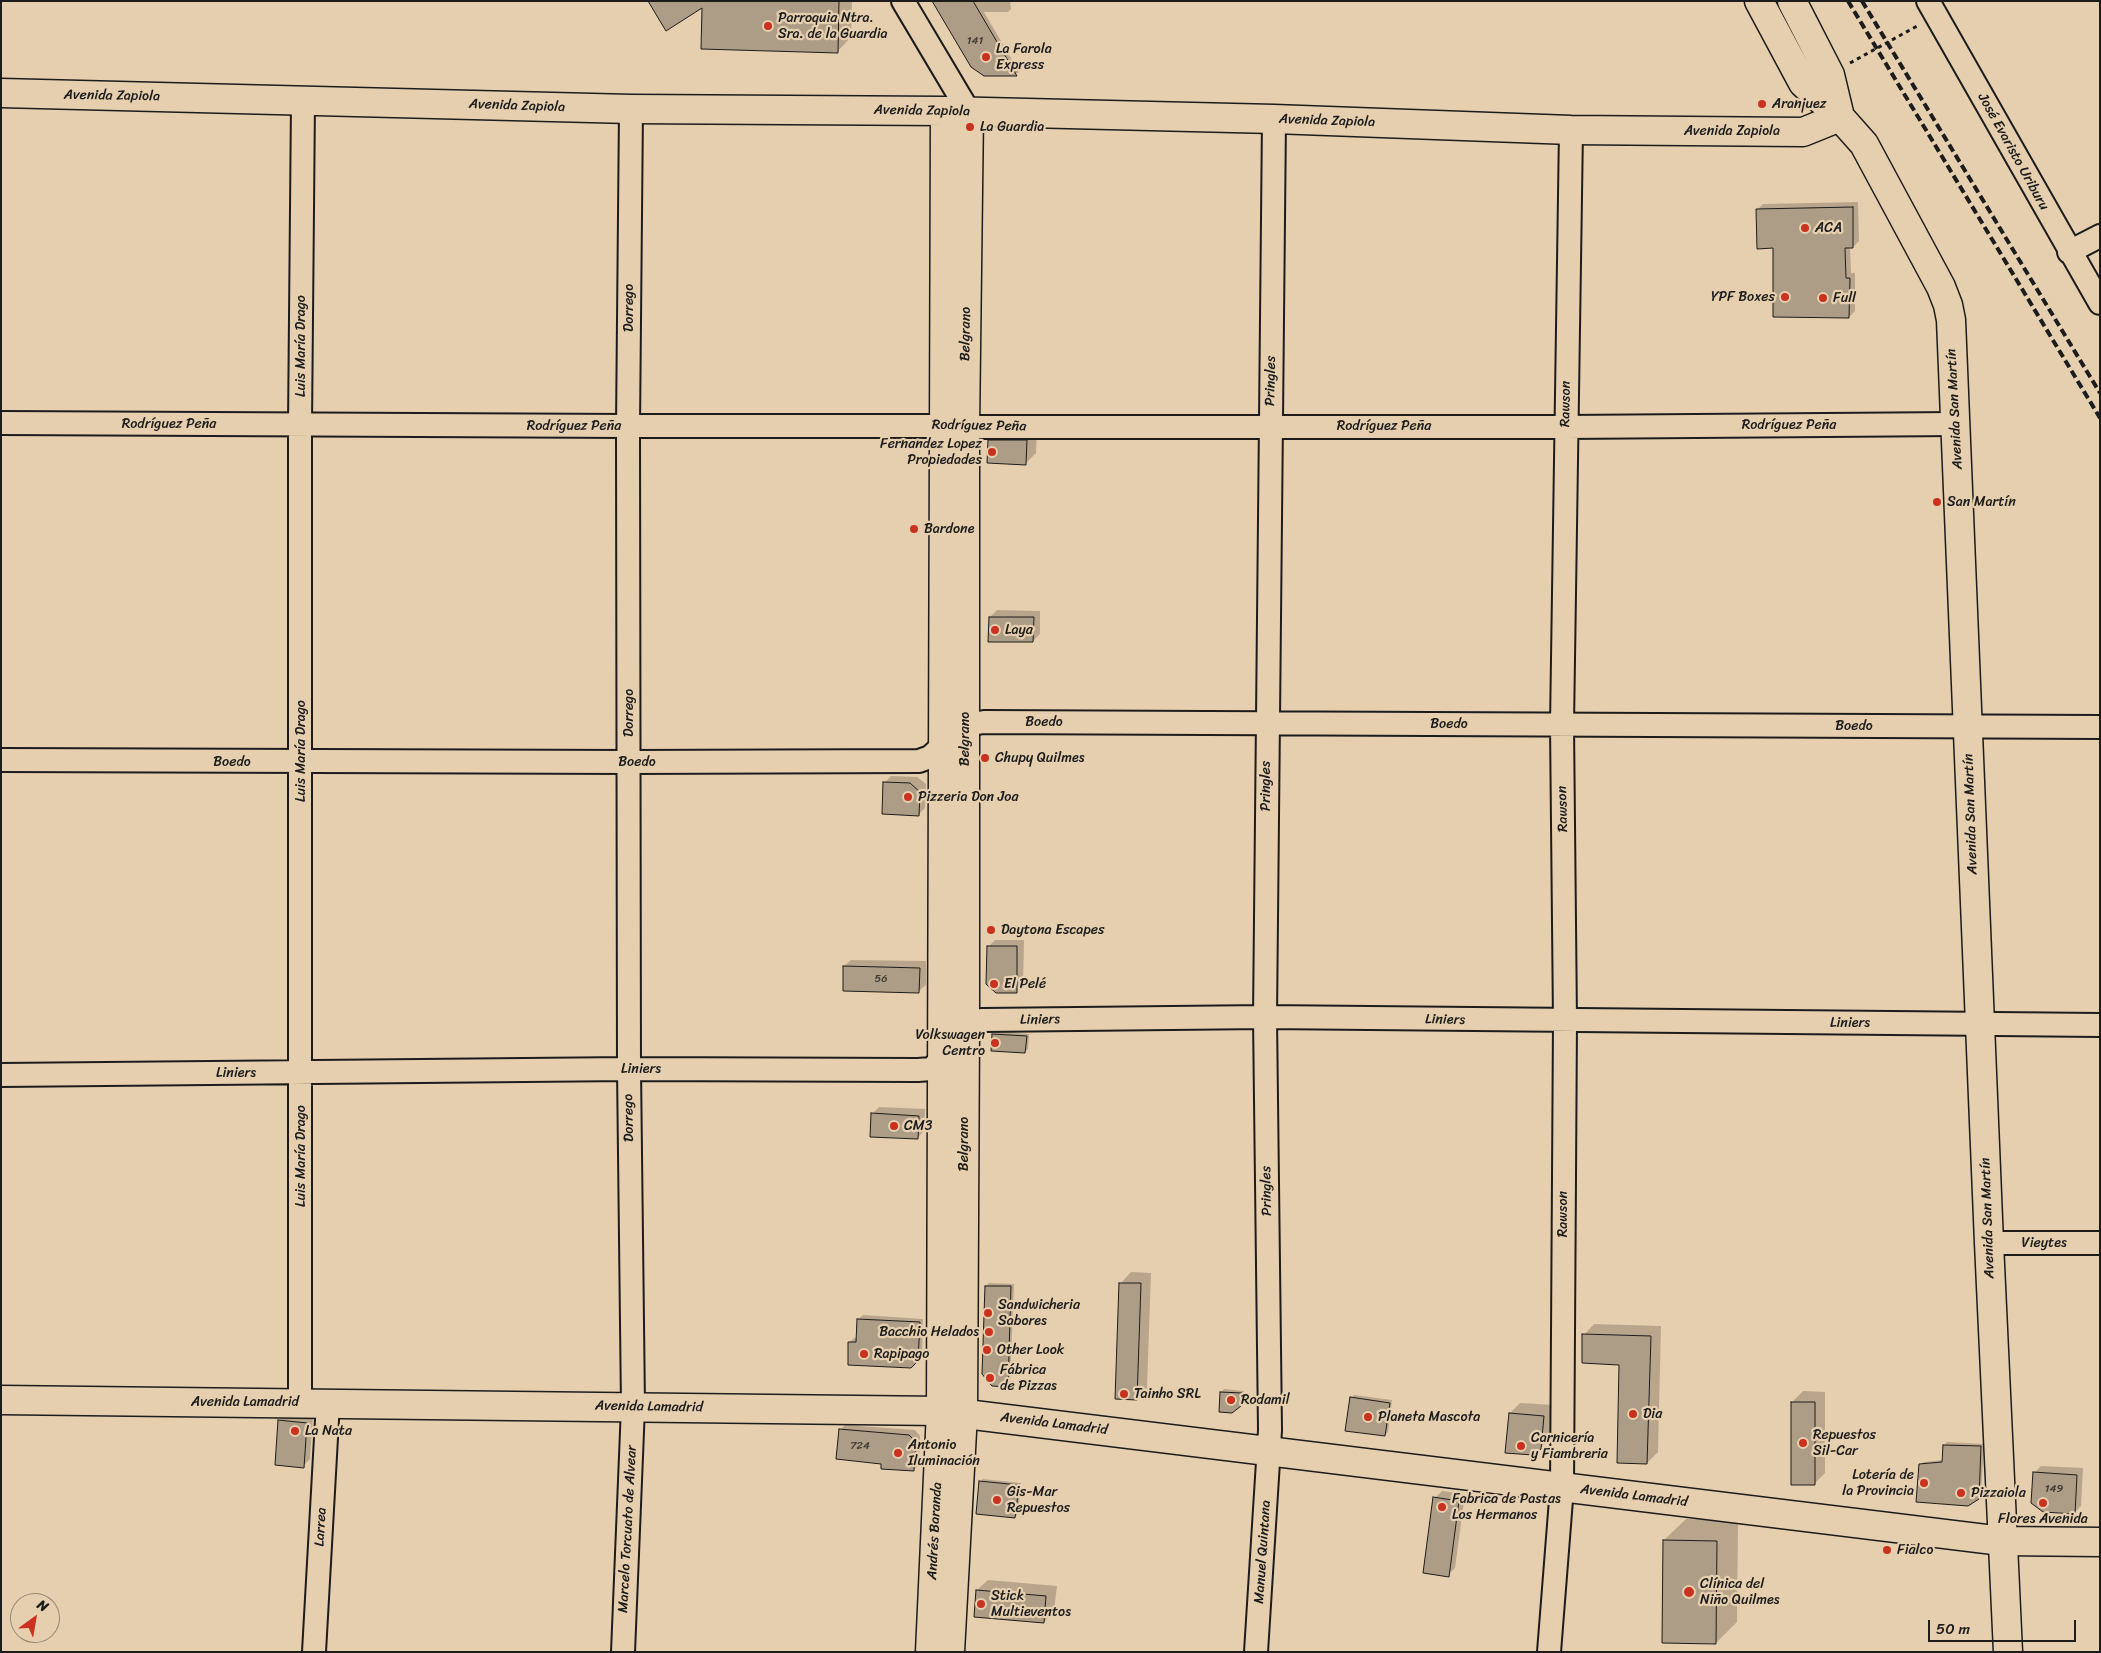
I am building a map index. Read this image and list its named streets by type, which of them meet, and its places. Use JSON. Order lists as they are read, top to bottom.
{
  "streets": {
    "main road": [
      "Avenida Zapiola",
      "Belgrano",
      "Avenida San Martín",
      "Avenida Lamadrid",
      "Andrés Baranda"
    ],
    "street": [
      "José Evaristo Uriburu",
      "Dorrego",
      "Luis María Drago",
      "Pringles",
      "Rawson",
      "Rodríguez Peña",
      "Boedo",
      "Liniers",
      "Vieytes",
      "Larrea",
      "Marcelo Torcuato de Alvear",
      "Manuel Quintana"
    ]
  },
  "crossings": [
    ["Avenida Zapiola", "Dorrego"],
    ["Avenida Zapiola", "Belgrano"],
    ["Avenida Zapiola", "Luis María Drago"],
    ["Avenida Zapiola", "Pringles"],
    ["Avenida Zapiola", "Rawson"],
    ["Avenida Zapiola", "Avenida San Martín"],
    ["Dorrego", "Rodríguez Peña"],
    ["Dorrego", "Boedo"],
    ["Dorrego", "Liniers"],
    ["Dorrego", "Avenida Lamadrid"],
    ["Dorrego", "Marcelo Torcuato de Alvear"],
    ["Belgrano", "Rodríguez Peña"],
    ["Belgrano", "Boedo"],
    ["Belgrano", "Liniers"],
    ["Belgrano", "Avenida Lamadrid"],
    ["Belgrano", "Andrés Baranda"],
    ["Luis María Drago", "Rodríguez Peña"],
    ["Luis María Drago", "Boedo"],
    ["Luis María Drago", "Liniers"],
    ["Luis María Drago", "Avenida Lamadrid"],
    ["Pringles", "Rodríguez Peña"],
    ["Pringles", "Boedo"],
    ["Pringles", "Liniers"],
    ["Pringles", "Avenida Lamadrid"],
    ["Pringles", "Manuel Quintana"],
    ["Rawson", "Rodríguez Peña"],
    ["Rawson", "Boedo"],
    ["Rawson", "Liniers"],
    ["Rawson", "Avenida Lamadrid"],
    ["Avenida San Martín", "Rodríguez Peña"],
    ["Avenida San Martín", "Boedo"],
    ["Avenida San Martín", "Liniers"],
    ["Avenida San Martín", "Vieytes"],
    ["Avenida San Martín", "Avenida Lamadrid"],
    ["Avenida Lamadrid", "Larrea"],
    ["Avenida Lamadrid", "Marcelo Torcuato de Alvear"],
    ["Avenida Lamadrid", "Andrés Baranda"],
    ["Avenida Lamadrid", "Manuel Quintana"]
  ],
  "places": [
    "Parroquia Ntra. Sra. de la Guardia",
    "La Farola Express",
    "Aranjuez",
    "La Guardia",
    "ACA",
    "YPF Boxes",
    "Full",
    "Fernandez Lopez Propiedades",
    "San Martín",
    "Bardone",
    "Laya",
    "Chupy Quilmes",
    "Pizzeria Don Joa",
    "Daytona Escapes",
    "El Pelé",
    "Volkswagen Centro",
    "CM3",
    "Sandwicheria Sabores",
    "Bacchio Helados",
    "Other Look",
    "Rapipago",
    "Fábrica de Pizzas",
    "Tainho SRL",
    "Rodamil",
    "Dia",
    "Planeta Mascota",
    "La Nata",
    "Repuestos Sil-Car",
    "Carnicería y Fiambreria",
    "Antonio Iluminación",
    "Lotería de la Provincia",
    "Pizzaiola",
    "Gis-Mar Repuestos",
    "Flores Avenida",
    "Fabrica de Pastas Los Hermanos",
    "Fialco",
    "Clínica del Niño Quilmes",
    "Stick Multieventos"
  ],
  "house_numbers": [
    "141",
    "56",
    "724",
    "149"
  ],
  "scale_bar": "50 m",
  "north": "top right"
}
